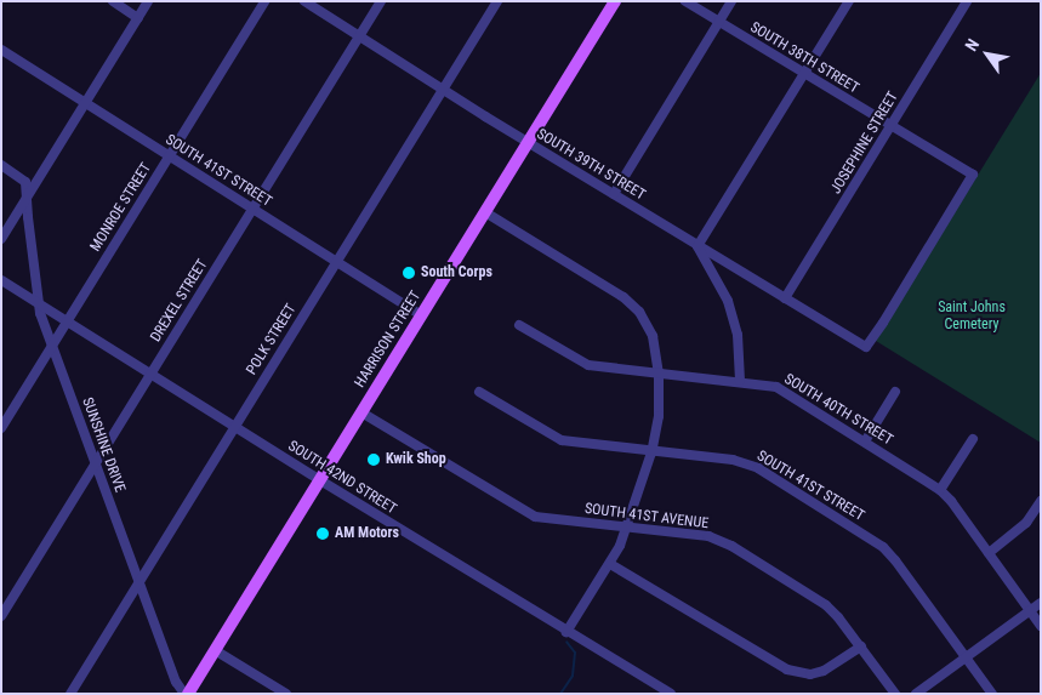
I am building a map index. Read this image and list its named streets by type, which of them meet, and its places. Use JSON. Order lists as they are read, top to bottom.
{
  "streets": {
    "main road": ["HARRISON STREET"],
    "street": [
      "SOUTH 38TH STREET",
      "JOSEPHINE STREET",
      "SOUTH 39TH STREET",
      "SOUTH 41ST STREET",
      "MONROE STREET",
      "DREXEL STREET",
      "POLK STREET",
      "SOUTH 40TH STREET",
      "SUNSHINE DRIVE",
      "SOUTH 42ND STREET",
      "SOUTH 41ST AVENUE"
    ]
  },
  "crossings": [
    ["SOUTH 38TH STREET", "JOSEPHINE STREET"],
    ["SOUTH 38TH STREET", "SOUTH 39TH STREET"],
    ["JOSEPHINE STREET", "SOUTH 39TH STREET"],
    ["SOUTH 39TH STREET", "DREXEL STREET"],
    ["SOUTH 39TH STREET", "POLK STREET"],
    ["SOUTH 39TH STREET", "HARRISON STREET"],
    ["SOUTH 41ST STREET", "MONROE STREET"],
    ["SOUTH 41ST STREET", "DREXEL STREET"],
    ["SOUTH 41ST STREET", "POLK STREET"],
    ["SOUTH 41ST STREET", "HARRISON STREET"],
    ["MONROE STREET", "SUNSHINE DRIVE"],
    ["MONROE STREET", "SOUTH 42ND STREET"],
    ["DREXEL STREET", "SUNSHINE DRIVE"],
    ["DREXEL STREET", "SOUTH 42ND STREET"],
    ["POLK STREET", "SUNSHINE DRIVE"],
    ["POLK STREET", "SOUTH 42ND STREET"],
    ["HARRISON STREET", "SUNSHINE DRIVE"],
    ["HARRISON STREET", "SOUTH 42ND STREET"],
    ["HARRISON STREET", "SOUTH 41ST AVENUE"],
    ["SUNSHINE DRIVE", "SOUTH 42ND STREET"]
  ],
  "parks": ["Saint Johns Cemetery"],
  "places": ["South Corps", "Kwik Shop", "AM Motors"],
  "north": "top left"
}
